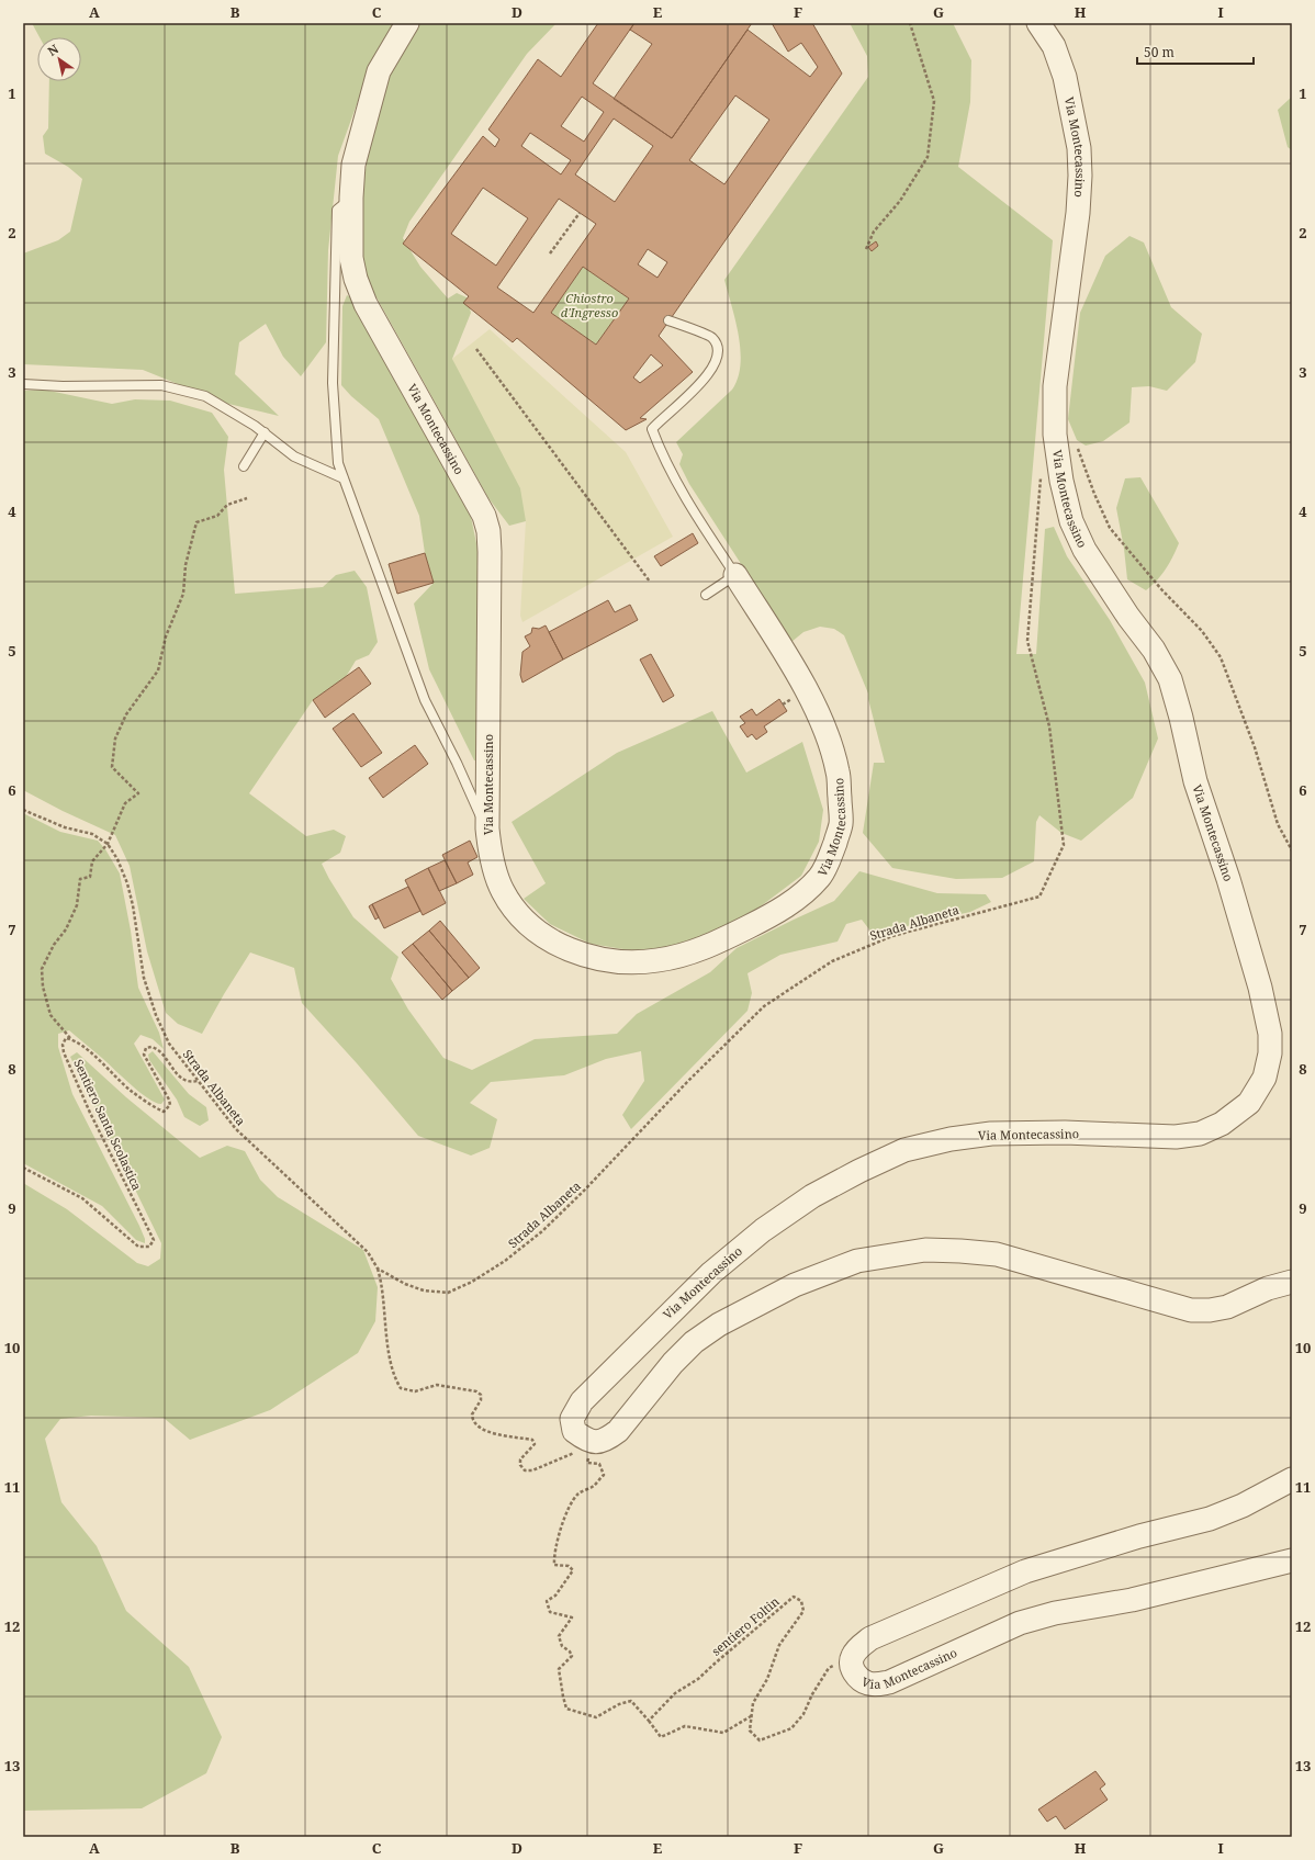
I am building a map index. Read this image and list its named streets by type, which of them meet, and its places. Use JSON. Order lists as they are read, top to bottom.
{
  "streets": {
    "street": ["Via Montecassino"],
    "path": ["Strada Albaneta", "Sentiero Santa Scolastica", "sentiero Foltin"]
  },
  "crossings": [
    ["Strada Albaneta", "Sentiero Santa Scolastica"]
  ],
  "parks": ["Chiostro d'Ingresso"],
  "scale_bar": "50 m",
  "north": "top left",
  "grid": {
    "columns": [
      "A",
      "B",
      "C",
      "D",
      "E",
      "F",
      "G",
      "H",
      "I"
    ],
    "rows": [
      "1",
      "2",
      "3",
      "4",
      "5",
      "6",
      "7",
      "8",
      "9",
      "10",
      "11",
      "12",
      "13"
    ]
  }
}
